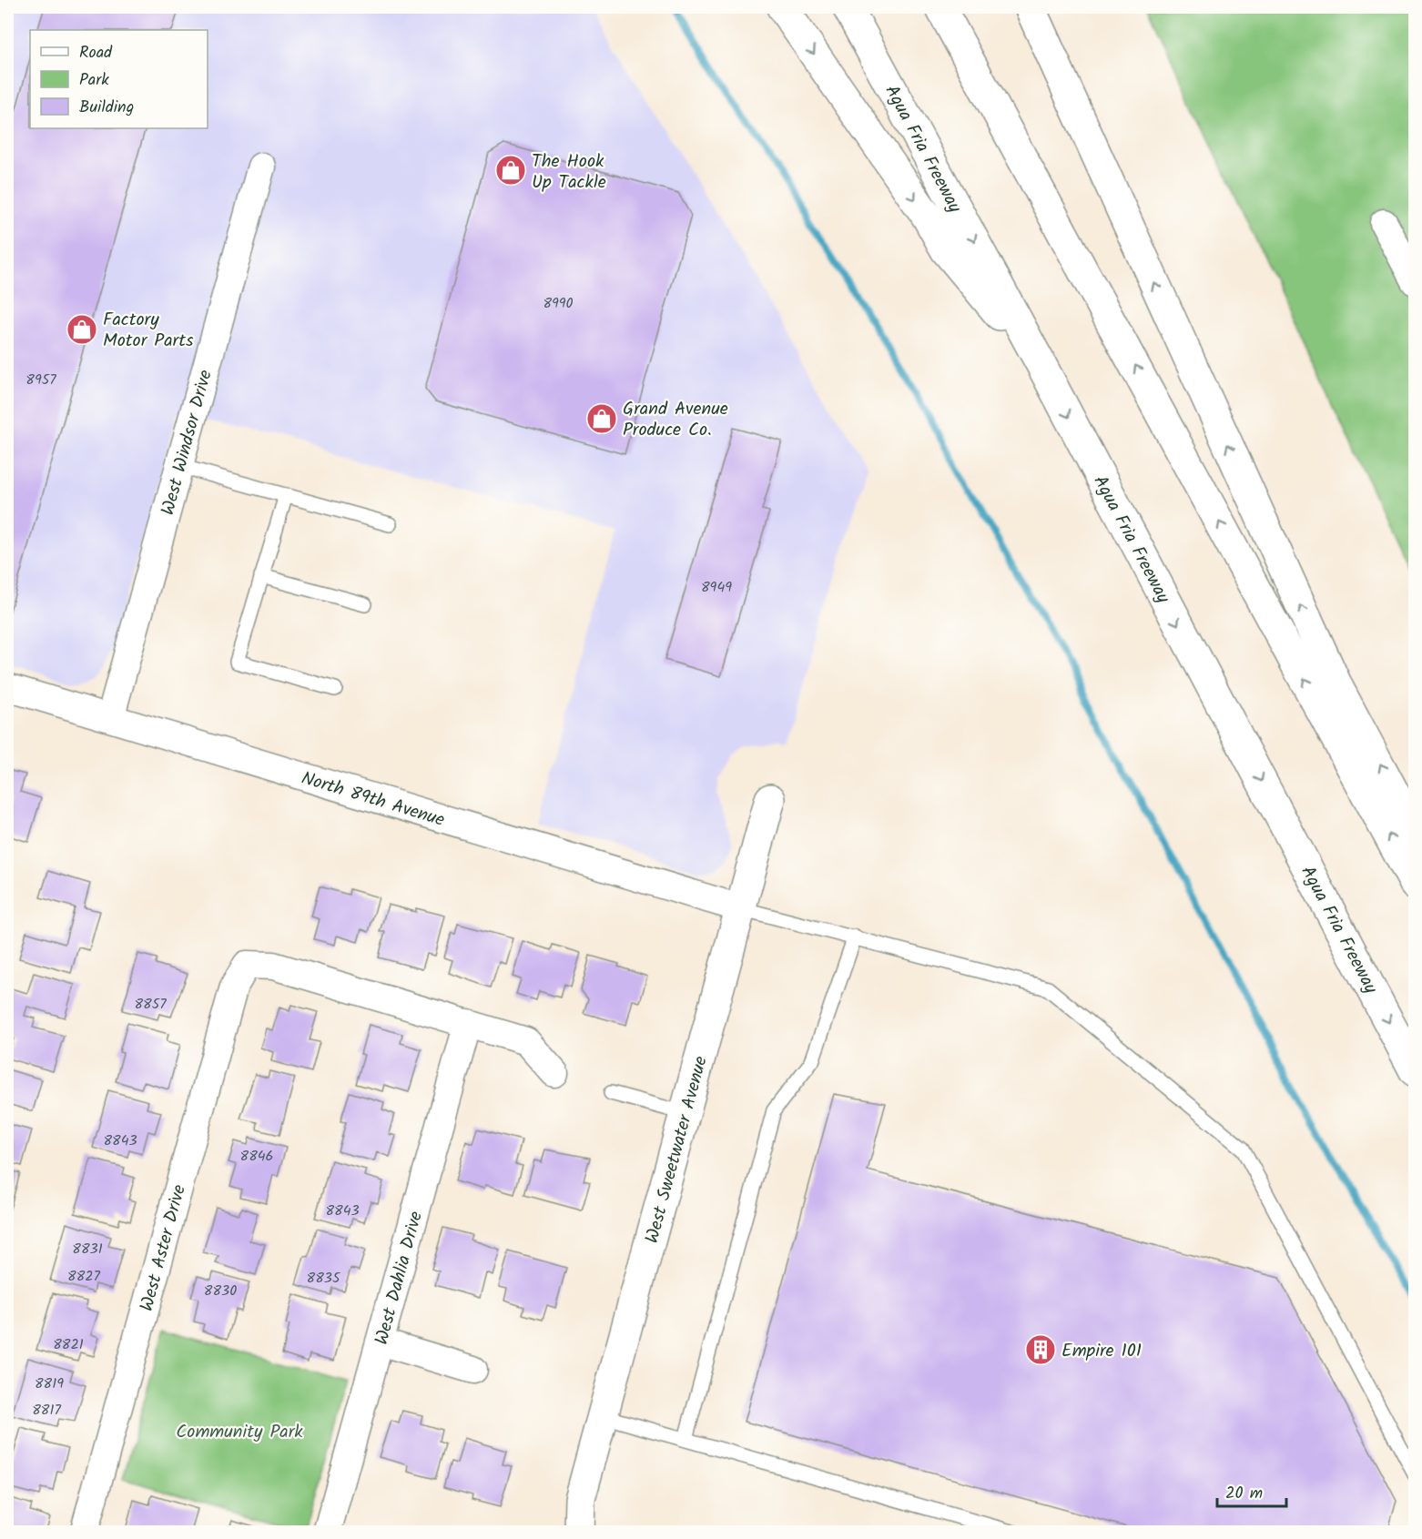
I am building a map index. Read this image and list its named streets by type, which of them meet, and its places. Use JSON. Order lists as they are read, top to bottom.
{
  "streets": {
    "main road": ["Agua Fria Freeway", "West Sweetwater Avenue"],
    "street": [
      "West Windsor Drive",
      "North 89th Avenue",
      "West Aster Drive",
      "West Dahlia Drive"
    ]
  },
  "crossings": [
    ["West Windsor Drive", "North 89th Avenue"],
    ["North 89th Avenue", "West Sweetwater Avenue"],
    ["West Aster Drive", "West Dahlia Drive"]
  ],
  "parks": ["Community Park"],
  "places": {
    "shop": ["The Hook Up Tackle", "Factory Motor Parts", "Grand Avenue Produce Co."],
    "building": ["Empire 101"]
  },
  "house_numbers": [
    "8990",
    "8957",
    "8949",
    "8857",
    "8843",
    "8846",
    "8843",
    "8831",
    "8827",
    "8835",
    "8830",
    "8821",
    "8819",
    "8817"
  ],
  "legend": ["Road", "Park", "Building"],
  "scale_bar": "20 m"
}
